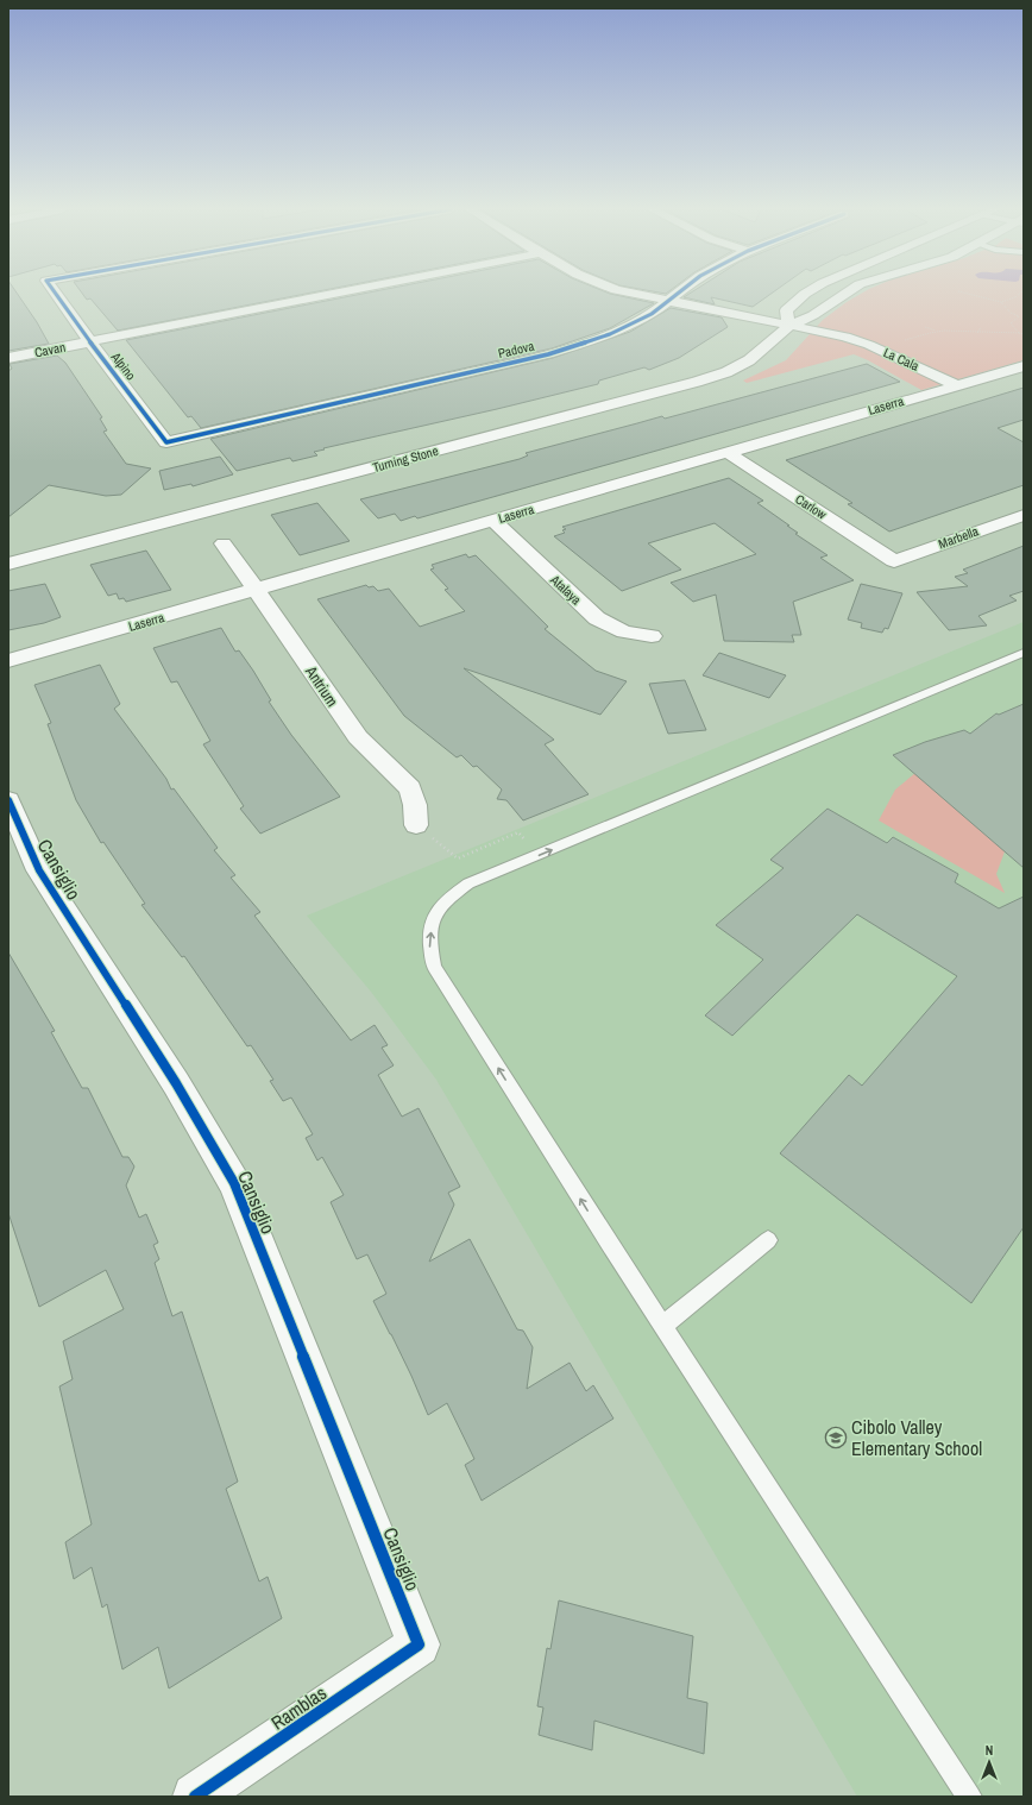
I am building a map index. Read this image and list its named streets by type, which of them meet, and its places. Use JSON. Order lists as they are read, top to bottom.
{
  "streets": {
    "street": [
      "Cavan",
      "Padova",
      "La Cala",
      "Alpino",
      "Laserra",
      "Turning Stone",
      "Carlow",
      "Marbella",
      "Atalaya",
      "Antrium",
      "Cansiglio",
      "Ramblas"
    ]
  },
  "crossings": [
    ["Cavan", "Alpino"],
    ["Padova", "La Cala"],
    ["Padova", "Alpino"],
    ["La Cala", "Laserra"],
    ["La Cala", "Turning Stone"],
    ["Laserra", "Carlow"],
    ["Laserra", "Atalaya"],
    ["Laserra", "Antrium"],
    ["Carlow", "Marbella"],
    ["Cansiglio", "Ramblas"]
  ],
  "places": {
    "school or university": ["Cibolo Valley Elementary School"]
  },
  "north": "top"
}
